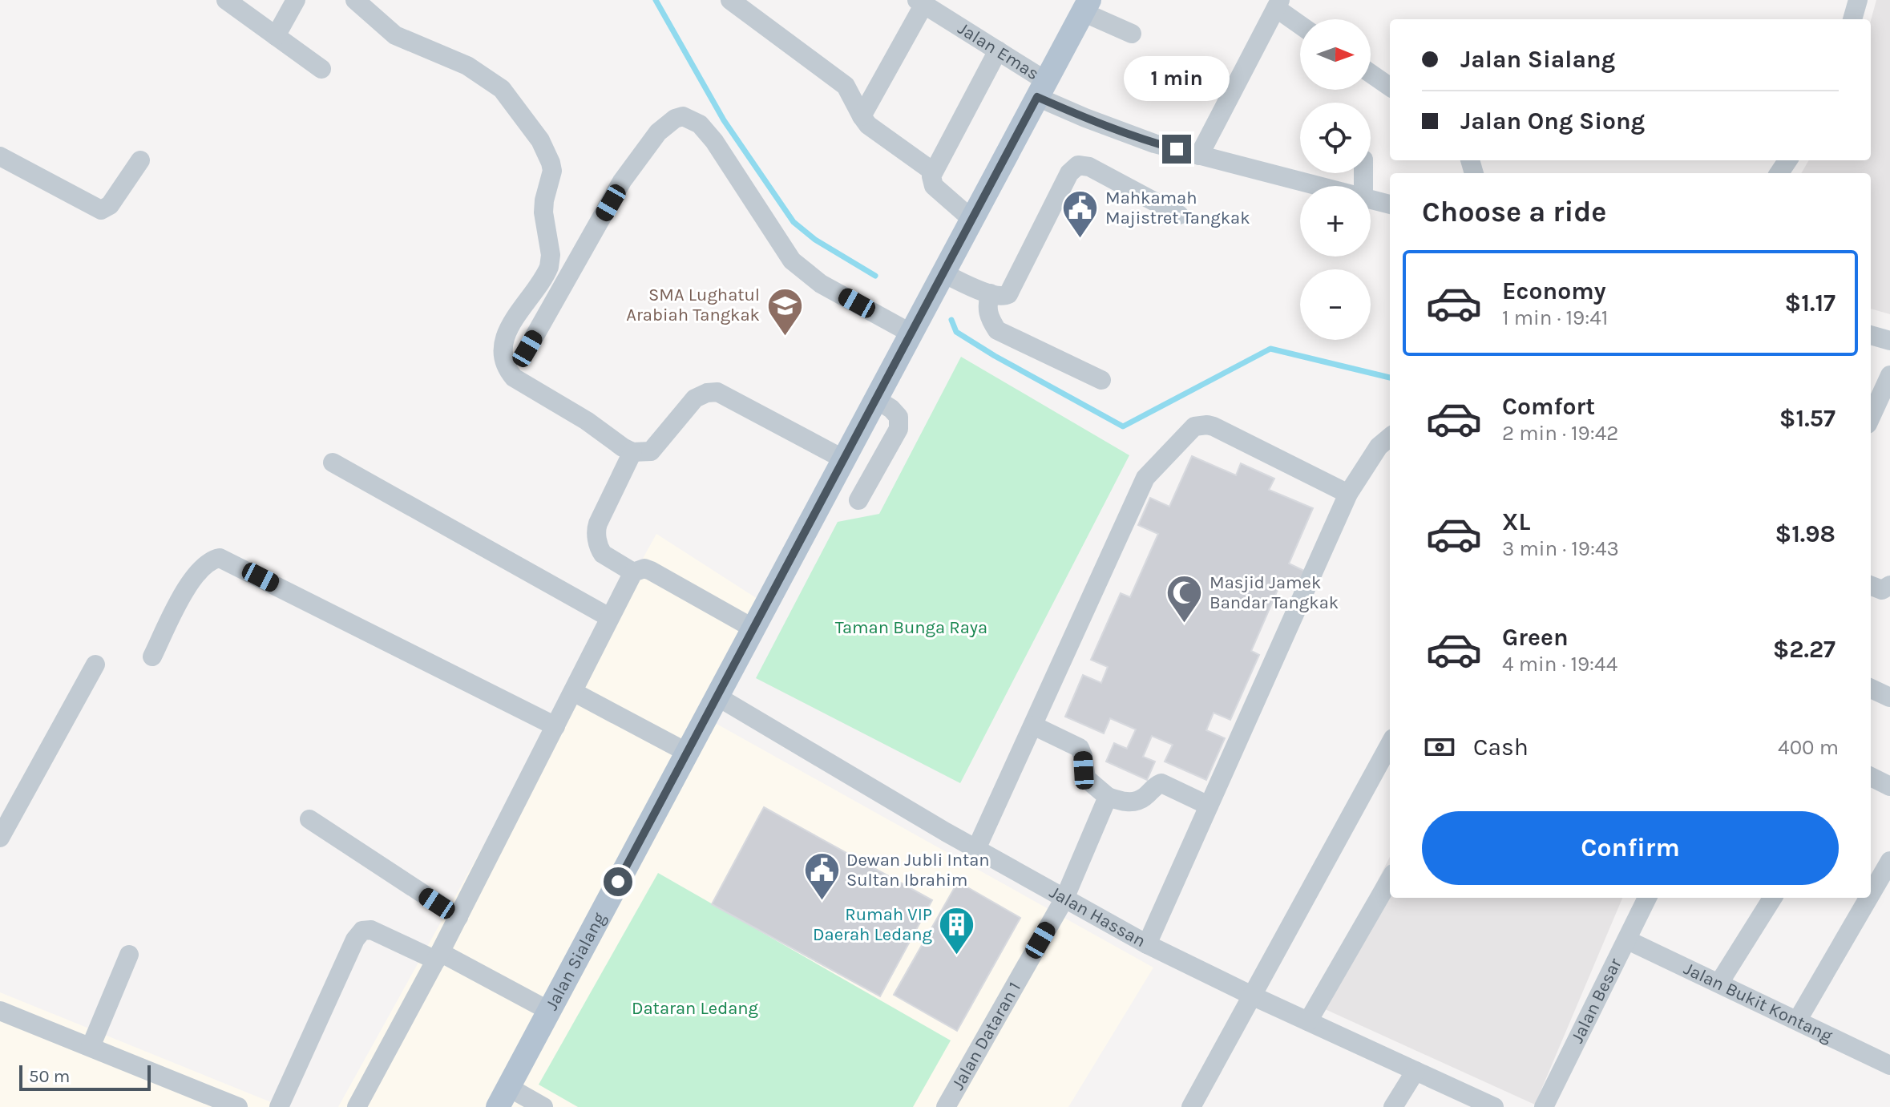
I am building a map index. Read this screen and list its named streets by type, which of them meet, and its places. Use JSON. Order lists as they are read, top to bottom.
{
  "streets": {
    "main road": ["Jalan Sialang"],
    "street": [
      "Jalan Emas",
      "Jalan Hassan",
      "Jalan Besar",
      "Jalan Bukit Kontang",
      "Jalan Dataran 1"
    ]
  },
  "crossings": [
    ["Jalan Emas", "Jalan Sialang"],
    ["Jalan Hassan", "Jalan Sialang"],
    ["Jalan Hassan", "Jalan Dataran 1"],
    ["Jalan Besar", "Jalan Bukit Kontang"]
  ],
  "parks": ["Taman Bunga Raya", "Dataran Ledang"],
  "places": {
    "public building": ["Mahkamah Majistret Tangkak", "Dewan Jubli Intan Sultan Ibrahim"],
    "school or university": ["SMA Lughatul Arabiah Tangkak"],
    "mosque": ["Masjid Jamek Bandar Tangkak"],
    "building": ["Rumah VIP Daerah Ledang"]
  },
  "scale_bar": "50 m",
  "north": "right",
  "page": {
    "map_buttons": ["+", "−"],
    "banner": ["Jalan Sialang", "Jalan Ong Siong"],
    "bubble": "1 min",
    "heading": "Choose a ride",
    "list": [
      {
        "name": "Economy",
        "note": "1 min · 19:41",
        "value": "$1.17"
      },
      {
        "name": "Comfort",
        "note": "2 min · 19:42",
        "value": "$1.57"
      },
      {
        "name": "XL",
        "note": "3 min · 19:43",
        "value": "$1.98"
      },
      {
        "name": "Green",
        "note": "4 min · 19:44",
        "value": "$2.27"
      }
    ],
    "pay": ["Cash", "400 m"],
    "buttons": "Confirm",
    "scale": "50 m"
  }
}
